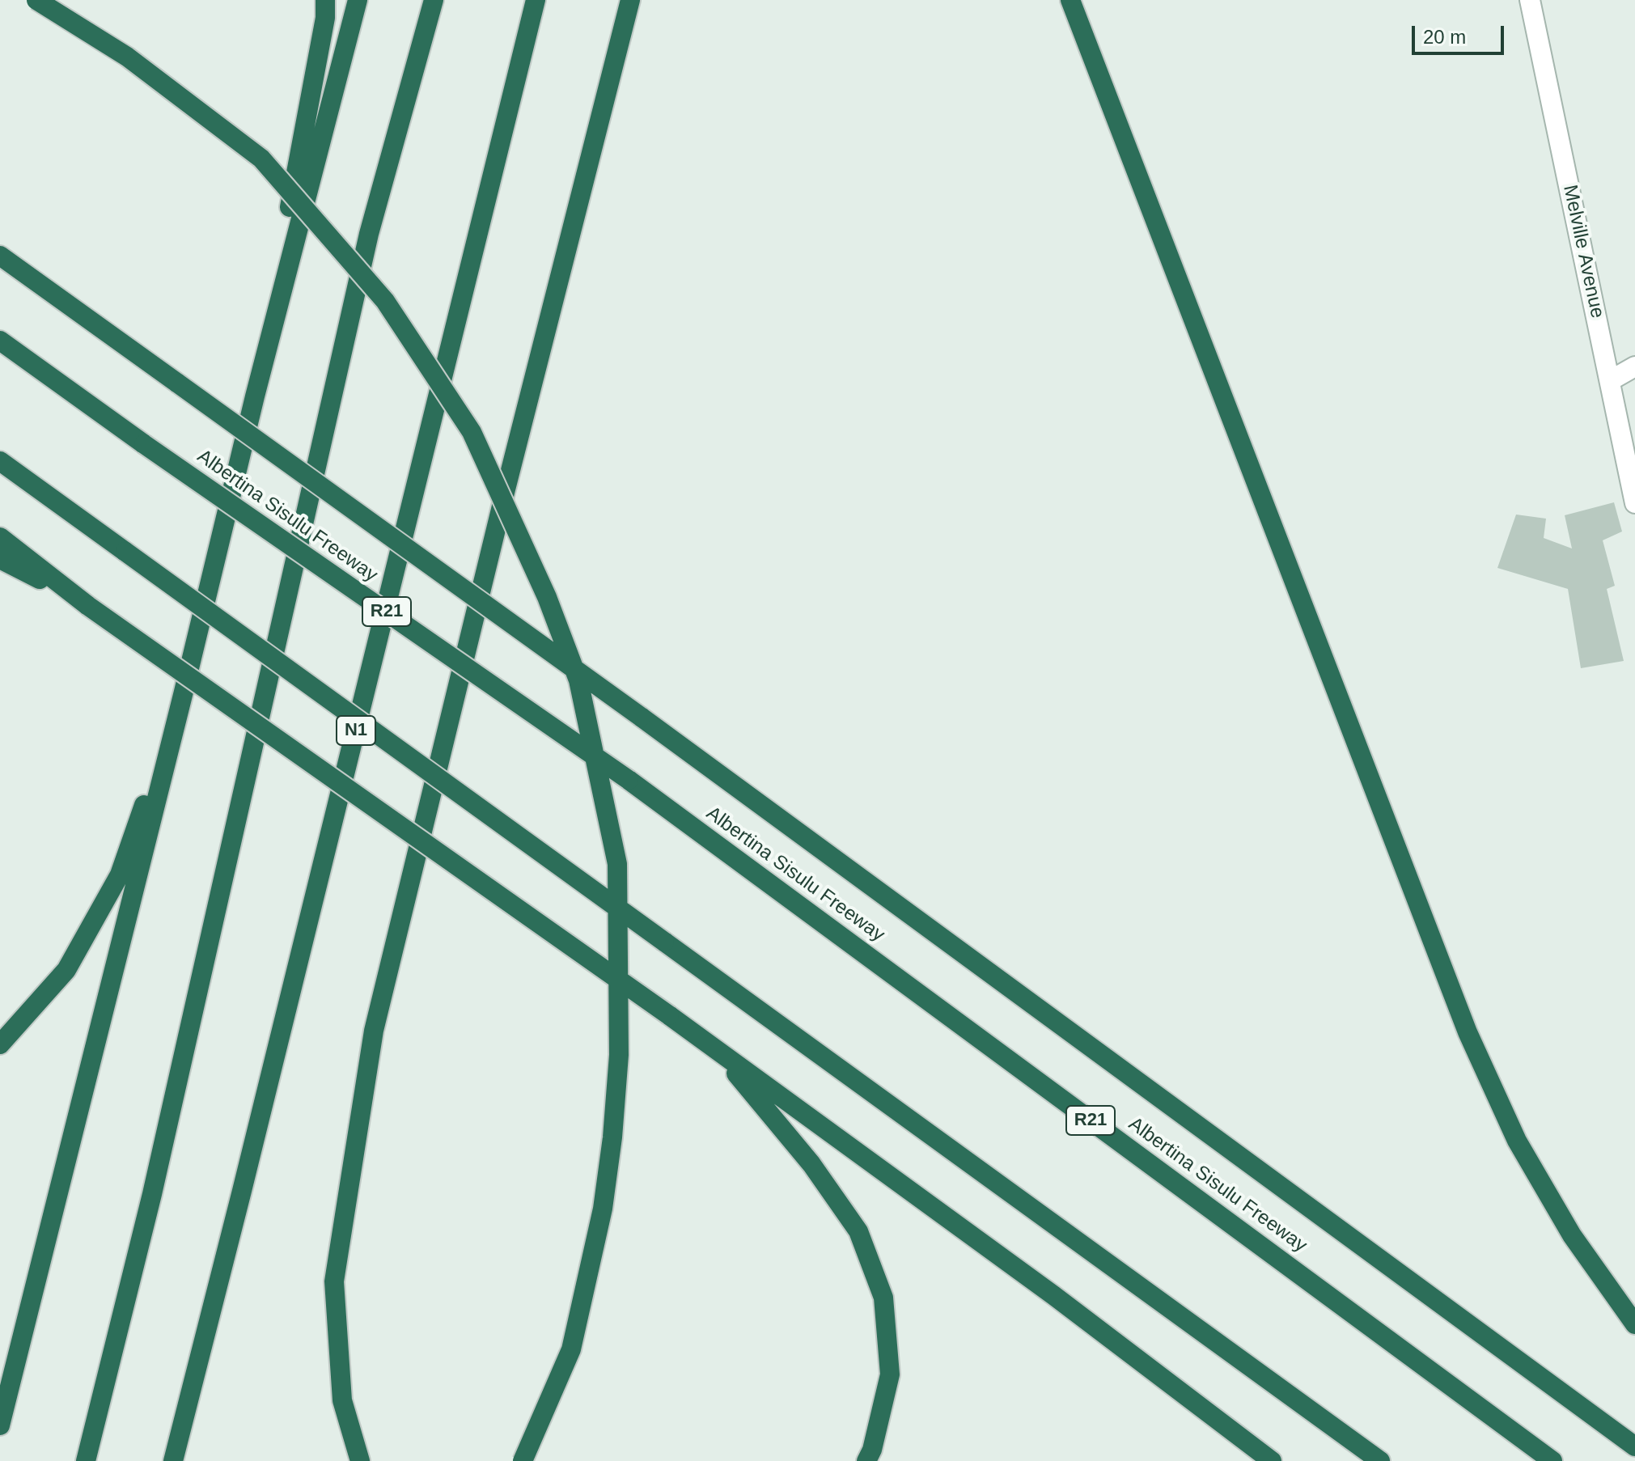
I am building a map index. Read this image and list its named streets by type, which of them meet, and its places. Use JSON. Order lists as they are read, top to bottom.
{
  "streets": {
    "highway": ["Albertina Sisulu Freeway", "R21", "N1"],
    "street": ["Melville Avenue"]
  },
  "scale_bar": "20 m"
}
